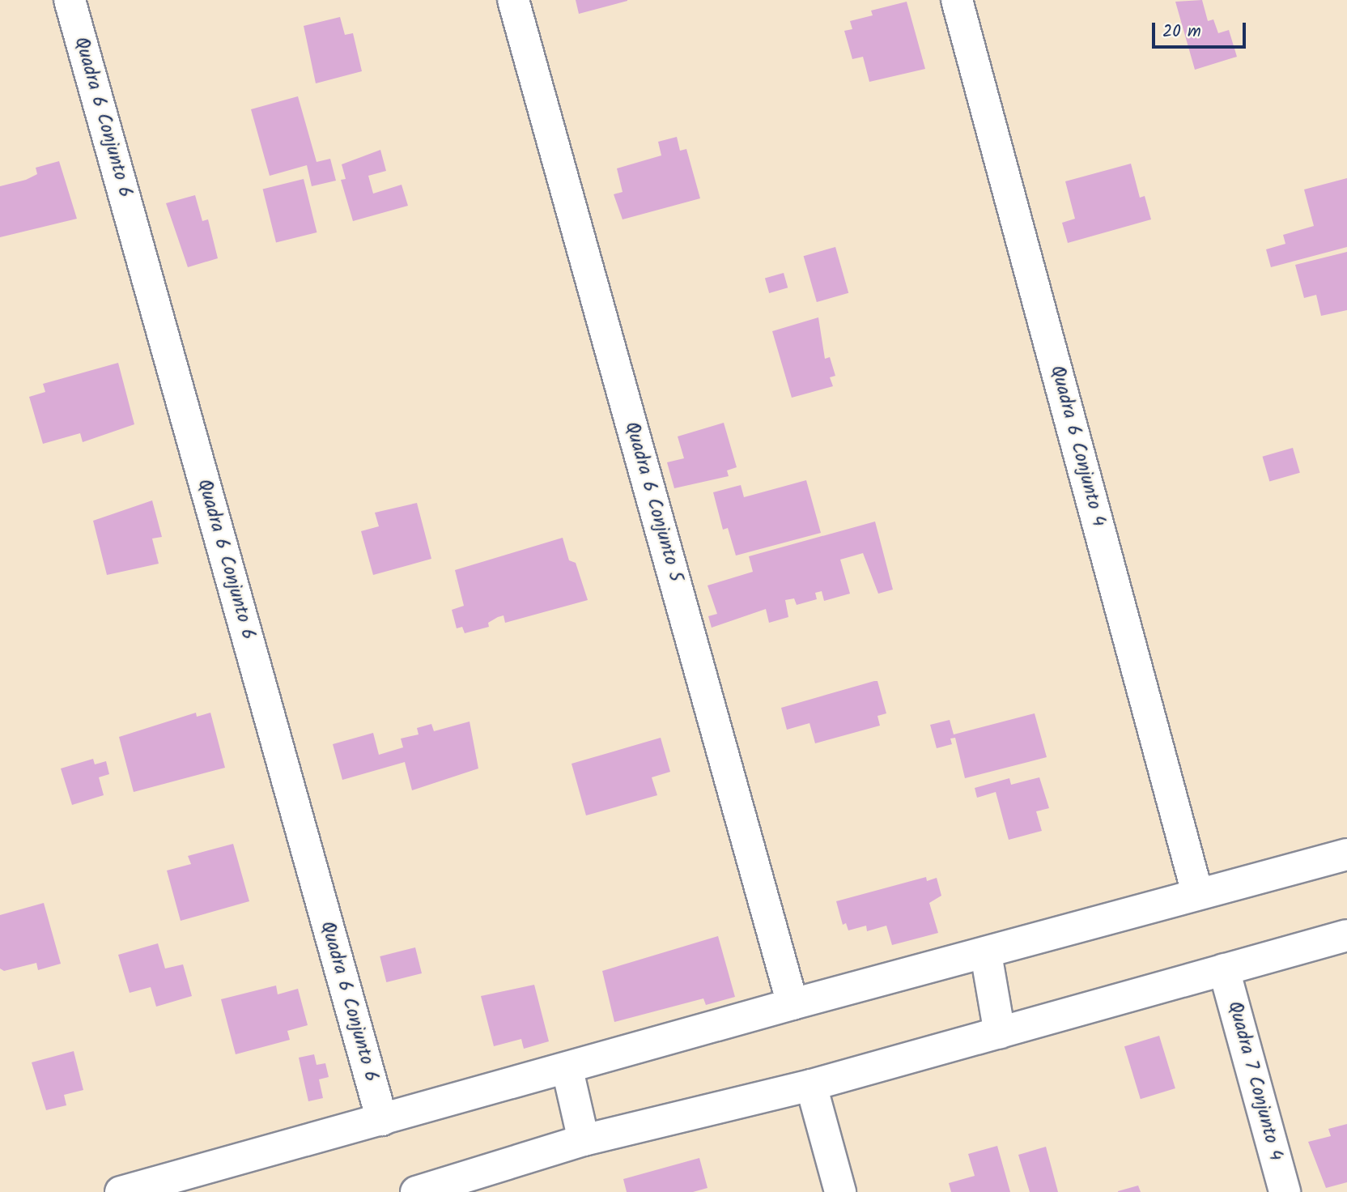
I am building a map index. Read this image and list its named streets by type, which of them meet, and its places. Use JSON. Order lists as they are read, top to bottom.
{
  "streets": {
    "street": [
      "Quadra 6 Conjunto 6",
      "Quadra 6 Conjunto 4",
      "Quadra 6 Conjunto 5",
      "Quadra 7 Conjunto 4"
    ]
  },
  "scale_bar": "20 m"
}
